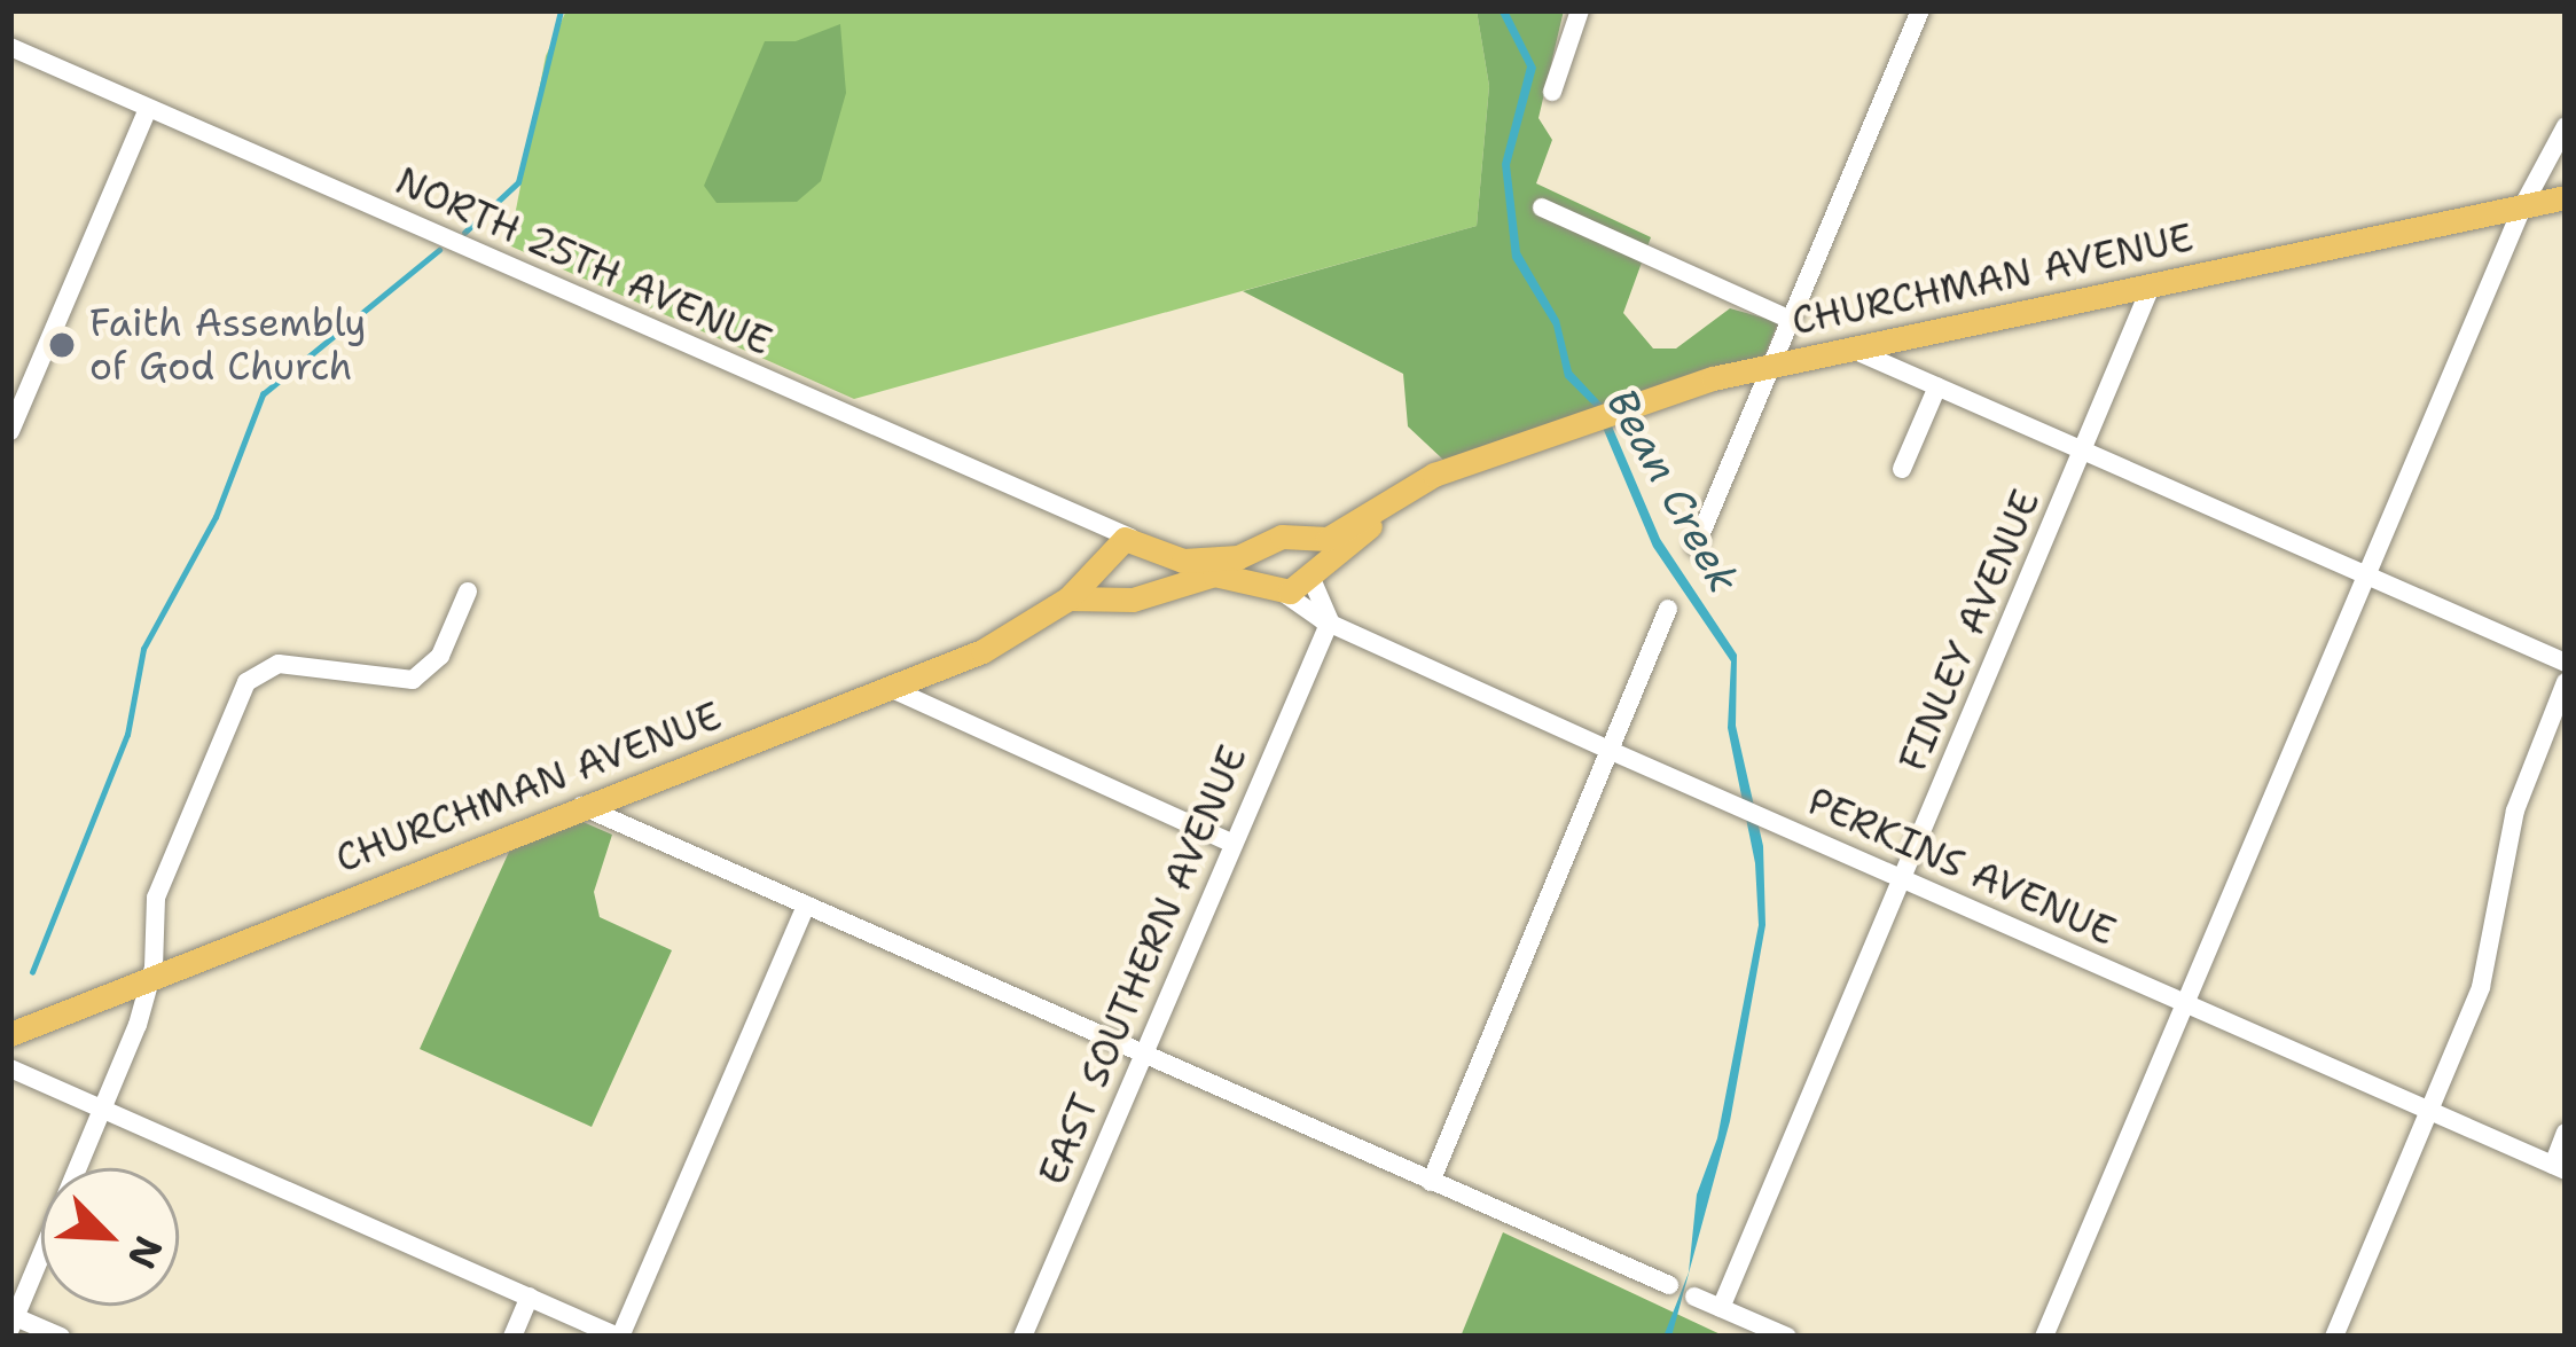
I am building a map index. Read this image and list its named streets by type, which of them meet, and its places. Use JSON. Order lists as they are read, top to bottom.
{
  "streets": {
    "main road": ["CHURCHMAN AVENUE"],
    "street": [
      "NORTH 25TH AVENUE",
      "FINLEY AVENUE",
      "PERKINS AVENUE",
      "EAST SOUTHERN AVENUE"
    ]
  },
  "crossings": [
    ["NORTH 25TH AVENUE", "CHURCHMAN AVENUE"],
    ["CHURCHMAN AVENUE", "FINLEY AVENUE"],
    ["CHURCHMAN AVENUE", "PERKINS AVENUE"],
    ["FINLEY AVENUE", "PERKINS AVENUE"],
    ["PERKINS AVENUE", "EAST SOUTHERN AVENUE"]
  ],
  "water": ["Bean Creek"],
  "places": ["Faith Assembly of God Church"],
  "north": "bottom right"
}
